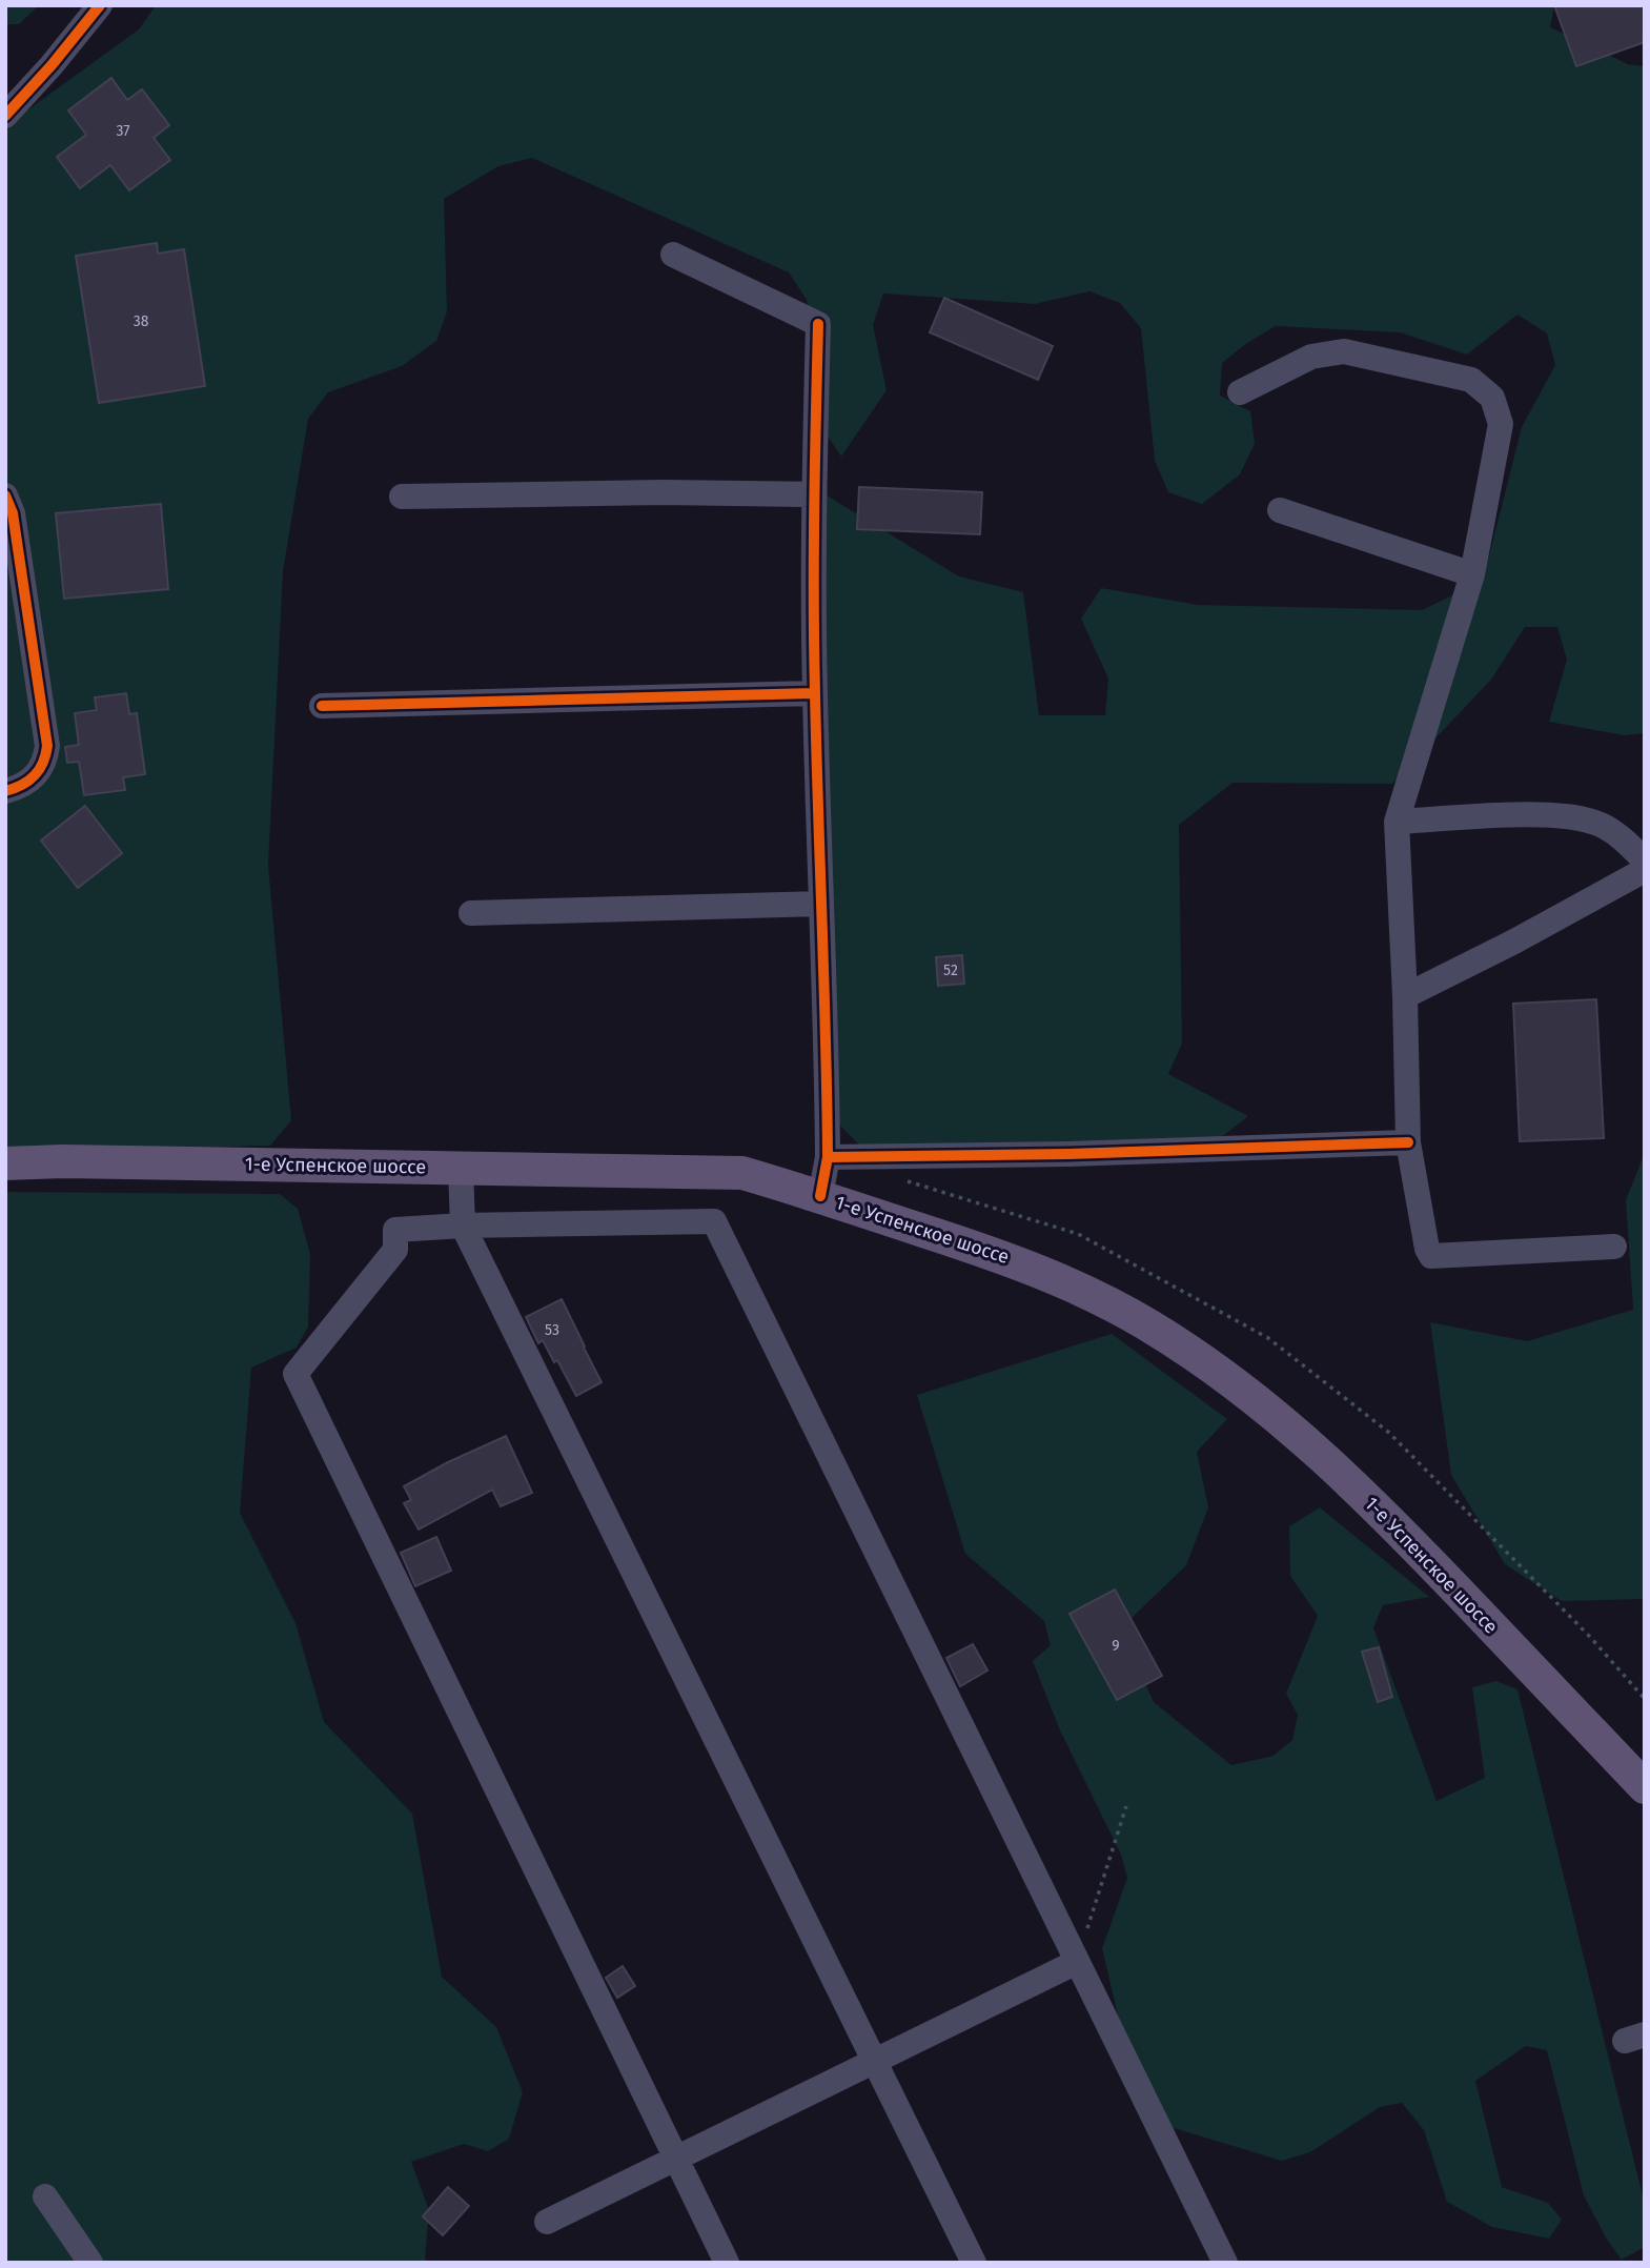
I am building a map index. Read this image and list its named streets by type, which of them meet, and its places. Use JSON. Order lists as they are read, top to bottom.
{
  "streets": {
    "main road": ["1-е Успенское шоссе"]
  },
  "house_numbers": [
    "37",
    "38",
    "52",
    "53",
    "9"
  ]
}
